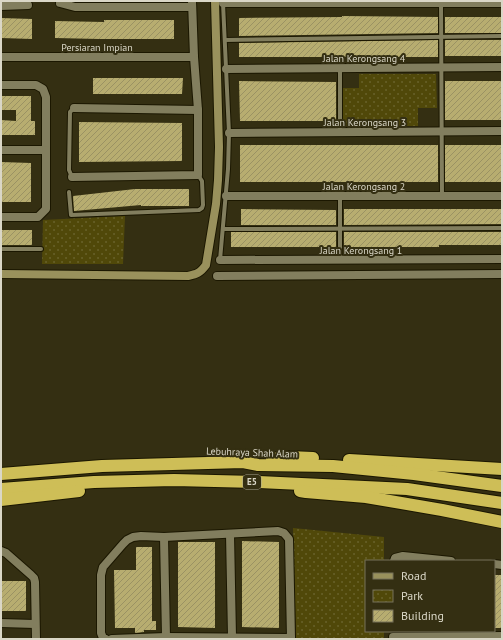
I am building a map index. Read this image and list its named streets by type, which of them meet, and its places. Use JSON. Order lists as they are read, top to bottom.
{
  "streets": {
    "highway": ["Lebuhraya Shah Alam", "E5"],
    "street": [
      "Persiaran Impian",
      "Jalan Kerongsang 4",
      "Jalan Kerongsang 3",
      "Jalan Kerongsang 2",
      "Jalan Kerongsang 1"
    ]
  },
  "legend": ["Road", "Park", "Building"]
}
